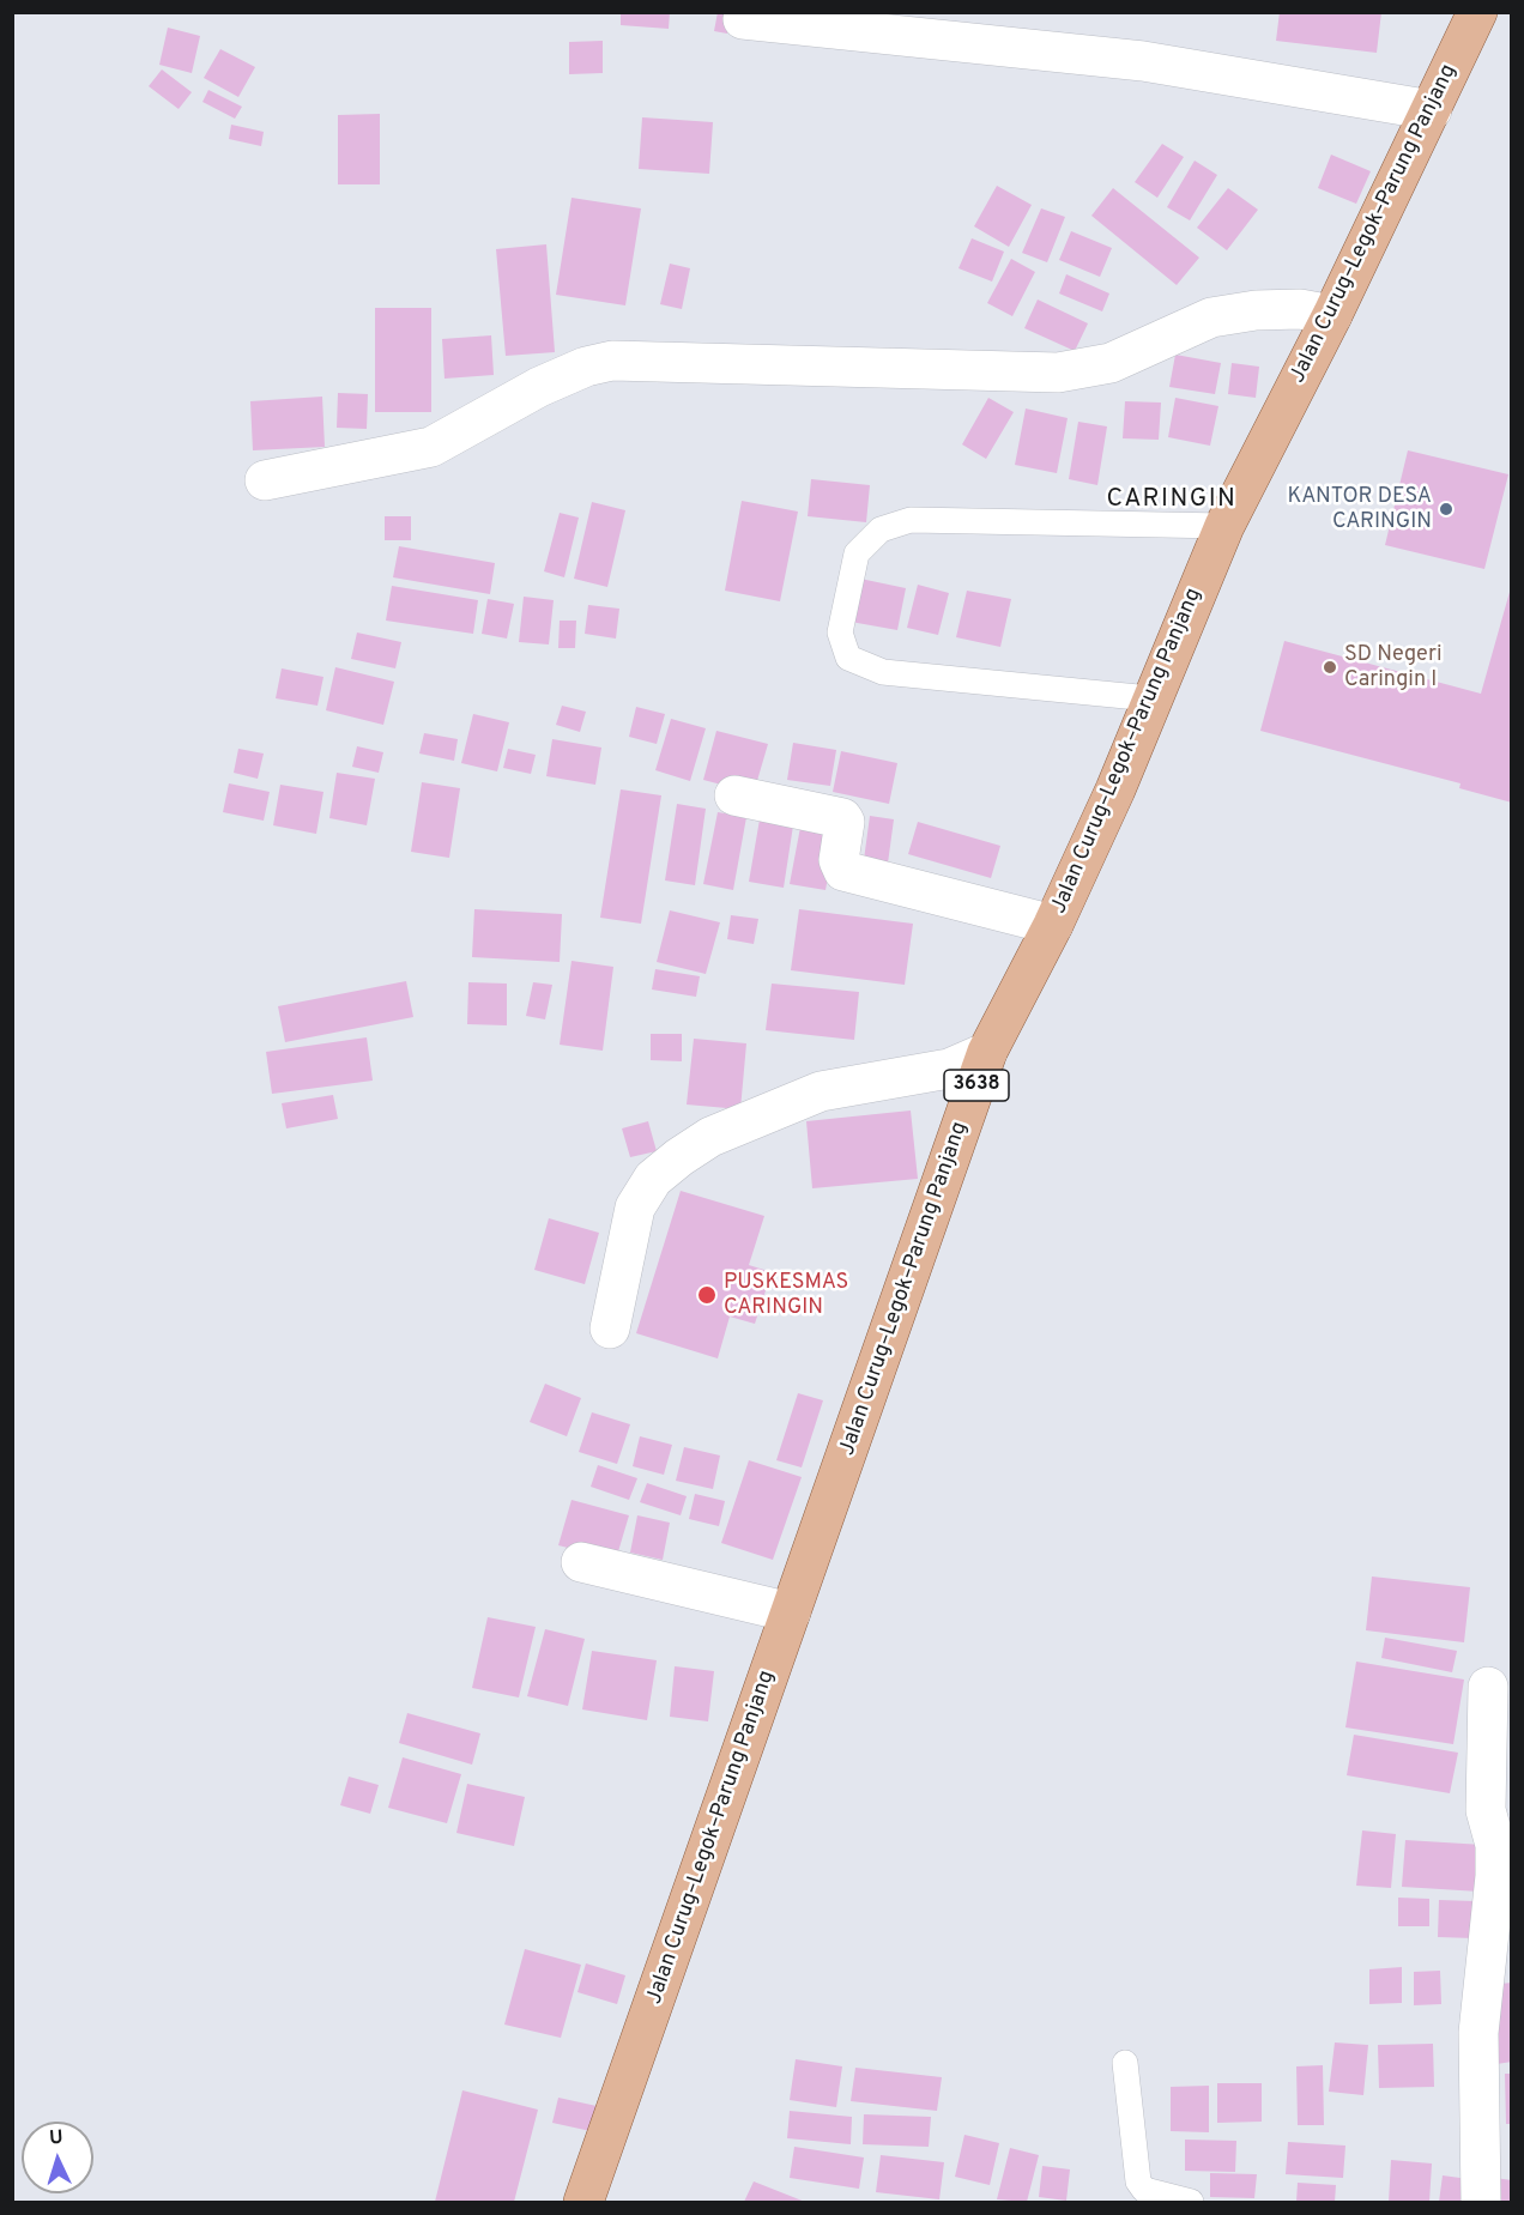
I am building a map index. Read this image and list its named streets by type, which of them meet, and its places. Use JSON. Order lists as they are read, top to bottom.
{
  "streets": {
    "main road": ["Jalan Curug–Legok–Parung Panjang", "3638"]
  },
  "districts": ["CARINGIN"],
  "places": ["KANTOR DESA CARINGIN", "SD Negeri Caringin I", "PUSKESMAS CARINGIN"],
  "north": "top"
}
